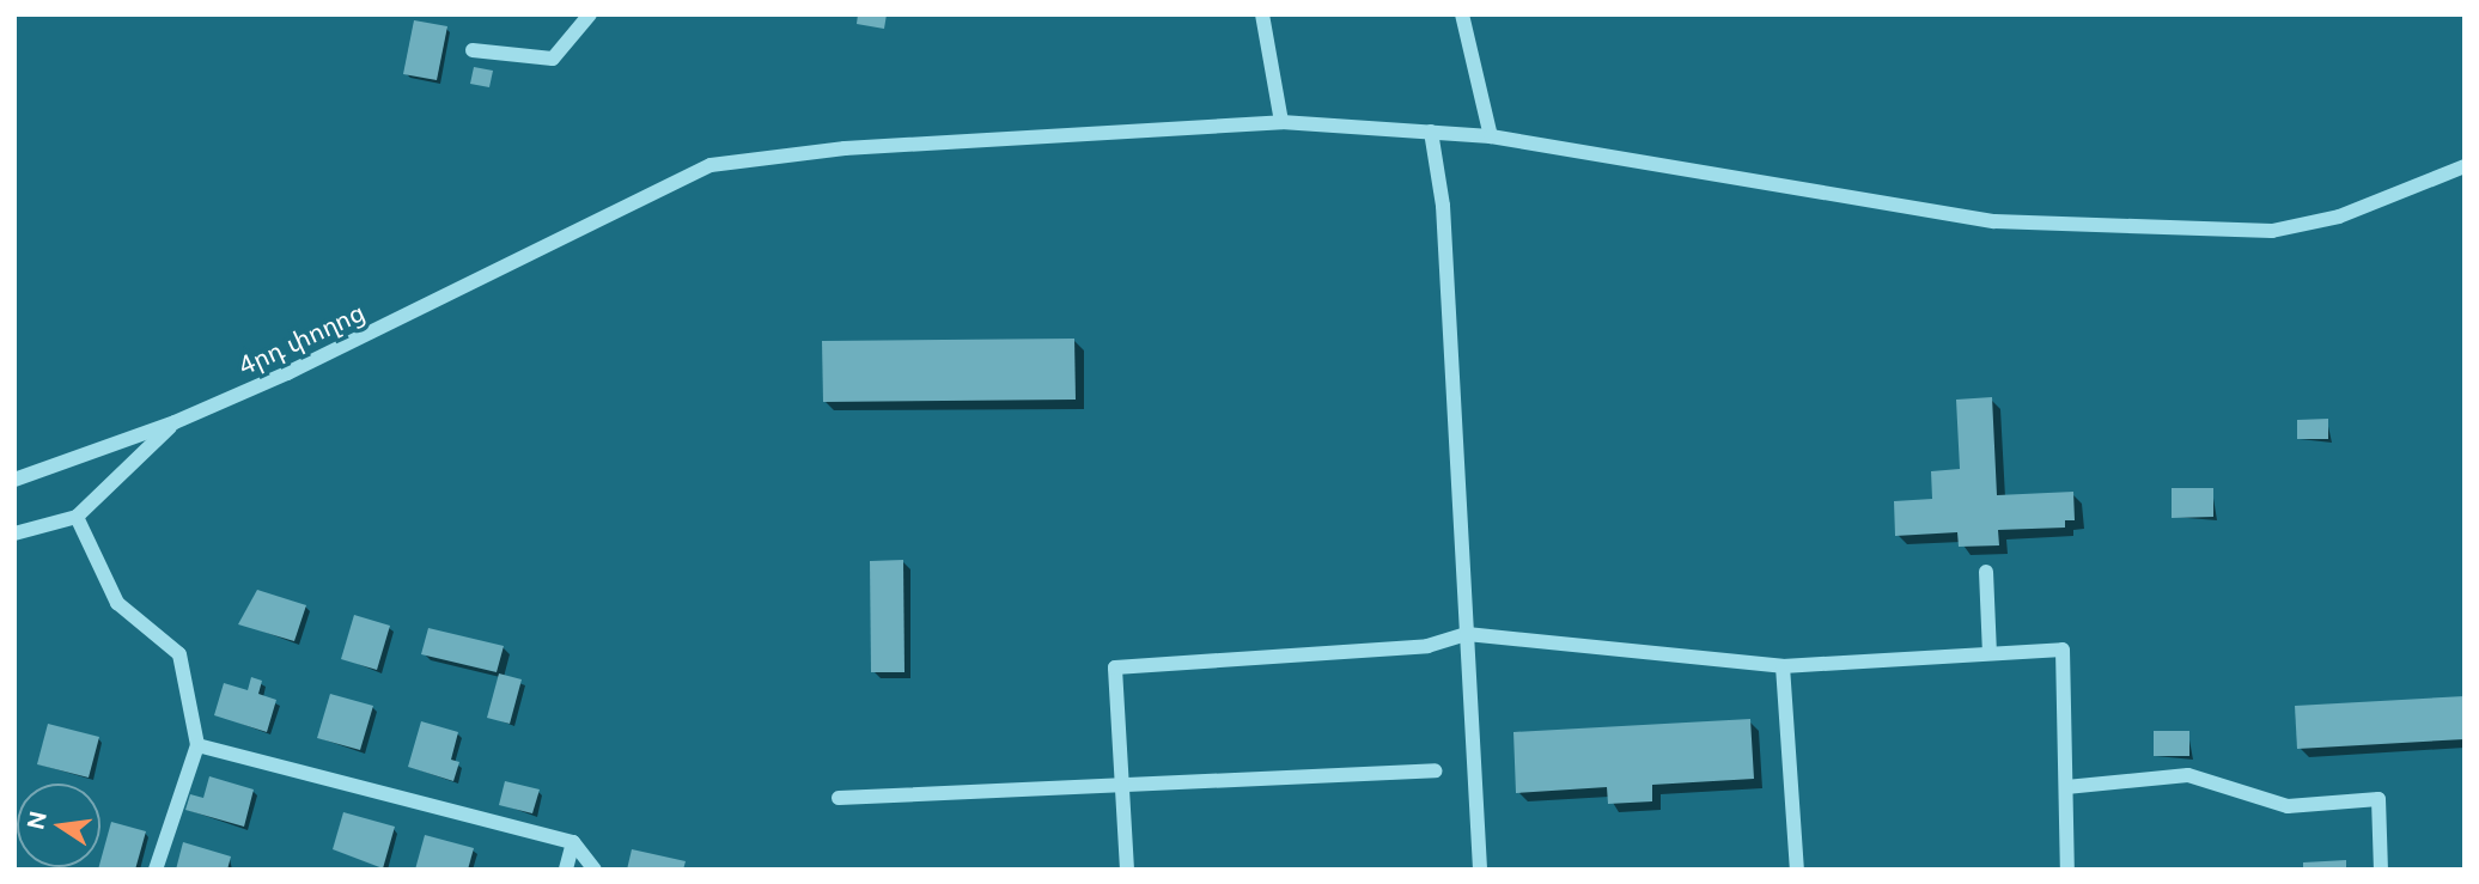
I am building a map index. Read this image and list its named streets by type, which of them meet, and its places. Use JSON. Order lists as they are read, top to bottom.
{
  "streets": {
    "street": ["4րդ փողոց"]
  },
  "north": "left"
}
